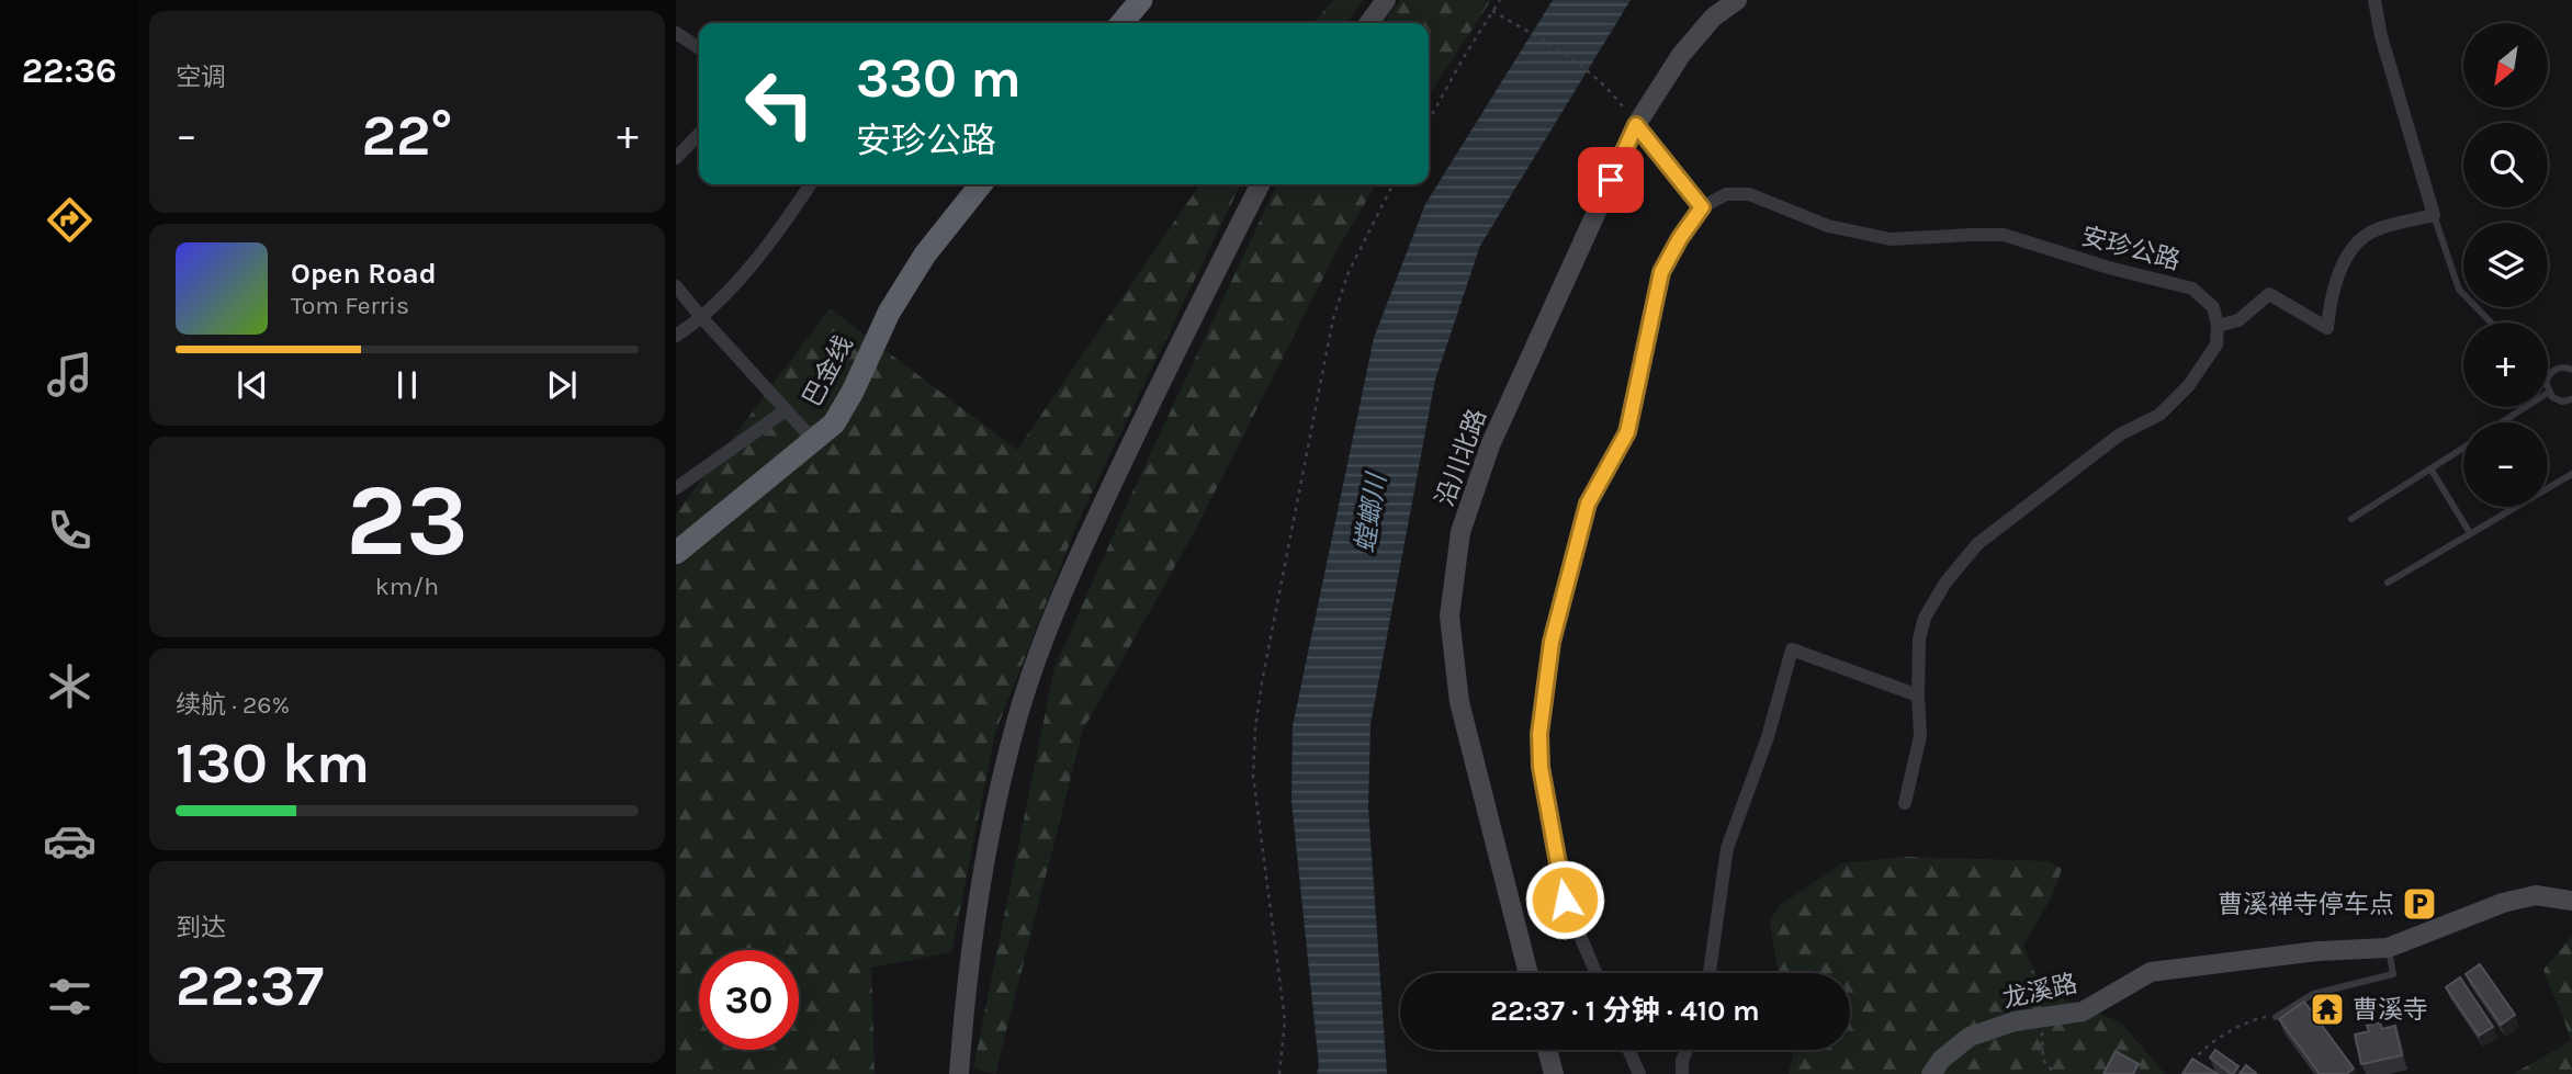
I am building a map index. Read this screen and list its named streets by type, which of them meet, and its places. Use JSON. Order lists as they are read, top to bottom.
{
  "streets": {
    "highway": ["巴金线"],
    "main road": ["沿川北路", "龙溪路"],
    "street": ["安珍公路"]
  },
  "water": ["螳螂川"],
  "places": {
    "parking": ["曹溪禅寺停车点"],
    "temple": ["曹溪寺"]
  },
  "north": "bottom left",
  "page": {
    "tabs": "22:36",
    "tile": [
      "空调",
      ["23", "km/h"],
      ["续航 · 26%", "130 km"],
      ["到达", "22:37"]
    ],
    "map_buttons": ["+", "−"],
    "turn": ["330 m", "安珍公路"],
    "heat": ["−", "22°", "+"],
    "song": ["Open Road", "Tom Ferris"],
    "limit": "30",
    "trip": "22:37 · 1 分钟 · 410 m"
  }
}
